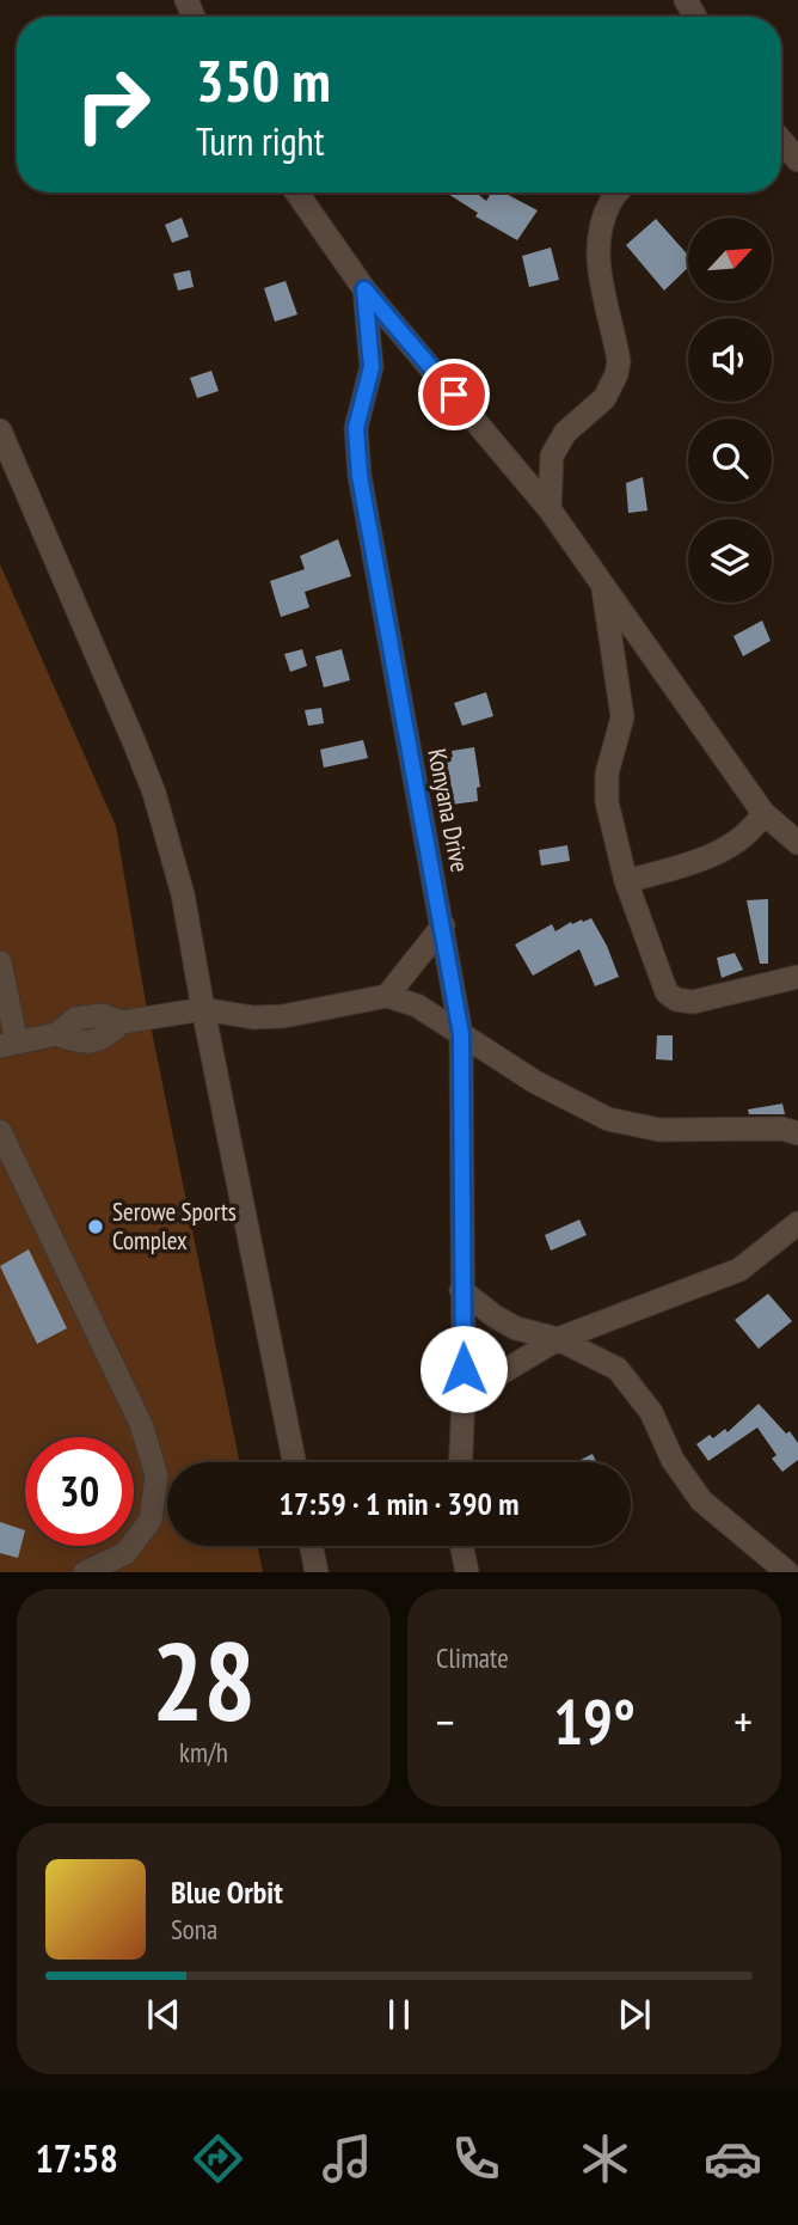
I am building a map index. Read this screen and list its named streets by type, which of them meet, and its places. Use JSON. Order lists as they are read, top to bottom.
{
  "streets": {
    "street": ["Konyana Drive"]
  },
  "places": ["Serowe Sports Complex"],
  "north": "top right",
  "page": {
    "turn": ["350 m", "Turn right"],
    "limit": "30",
    "trip": "17:59 · 1 min · 390 m",
    "tile": [
      ["28", "km/h"],
      "Climate"
    ],
    "heat": ["−", "19°", "+"],
    "song": ["Blue Orbit", "Sona"],
    "tabs": "17:58"
  }
}
